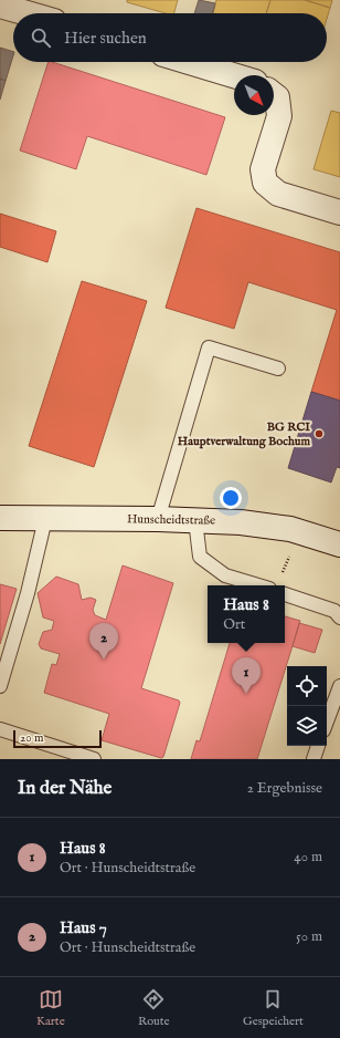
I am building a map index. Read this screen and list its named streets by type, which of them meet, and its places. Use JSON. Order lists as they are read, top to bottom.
{
  "streets": {
    "street": ["Hunscheidtstraße"]
  },
  "places": ["BG RCI Hauptverwaltung Bochum"],
  "scale_bar": "20 m",
  "north": "bottom right",
  "page": {
    "search": "Hier suchen",
    "popup": ["Haus 8", "Ort"],
    "pins": ["2", "1"],
    "scale": "20 m",
    "heading": ["In der Nähe", "2 Ergebnisse"],
    "list": [
      {
        "mark": "1",
        "name": "Haus 8",
        "note": "Ort · Hunscheidtstraße",
        "value": "40 m"
      },
      {
        "mark": "2",
        "name": "Haus 7",
        "note": "Ort · Hunscheidtstraße",
        "value": "50 m"
      }
    ],
    "nav": ["Karte", "Route", "Gespeichert"]
  }
}
